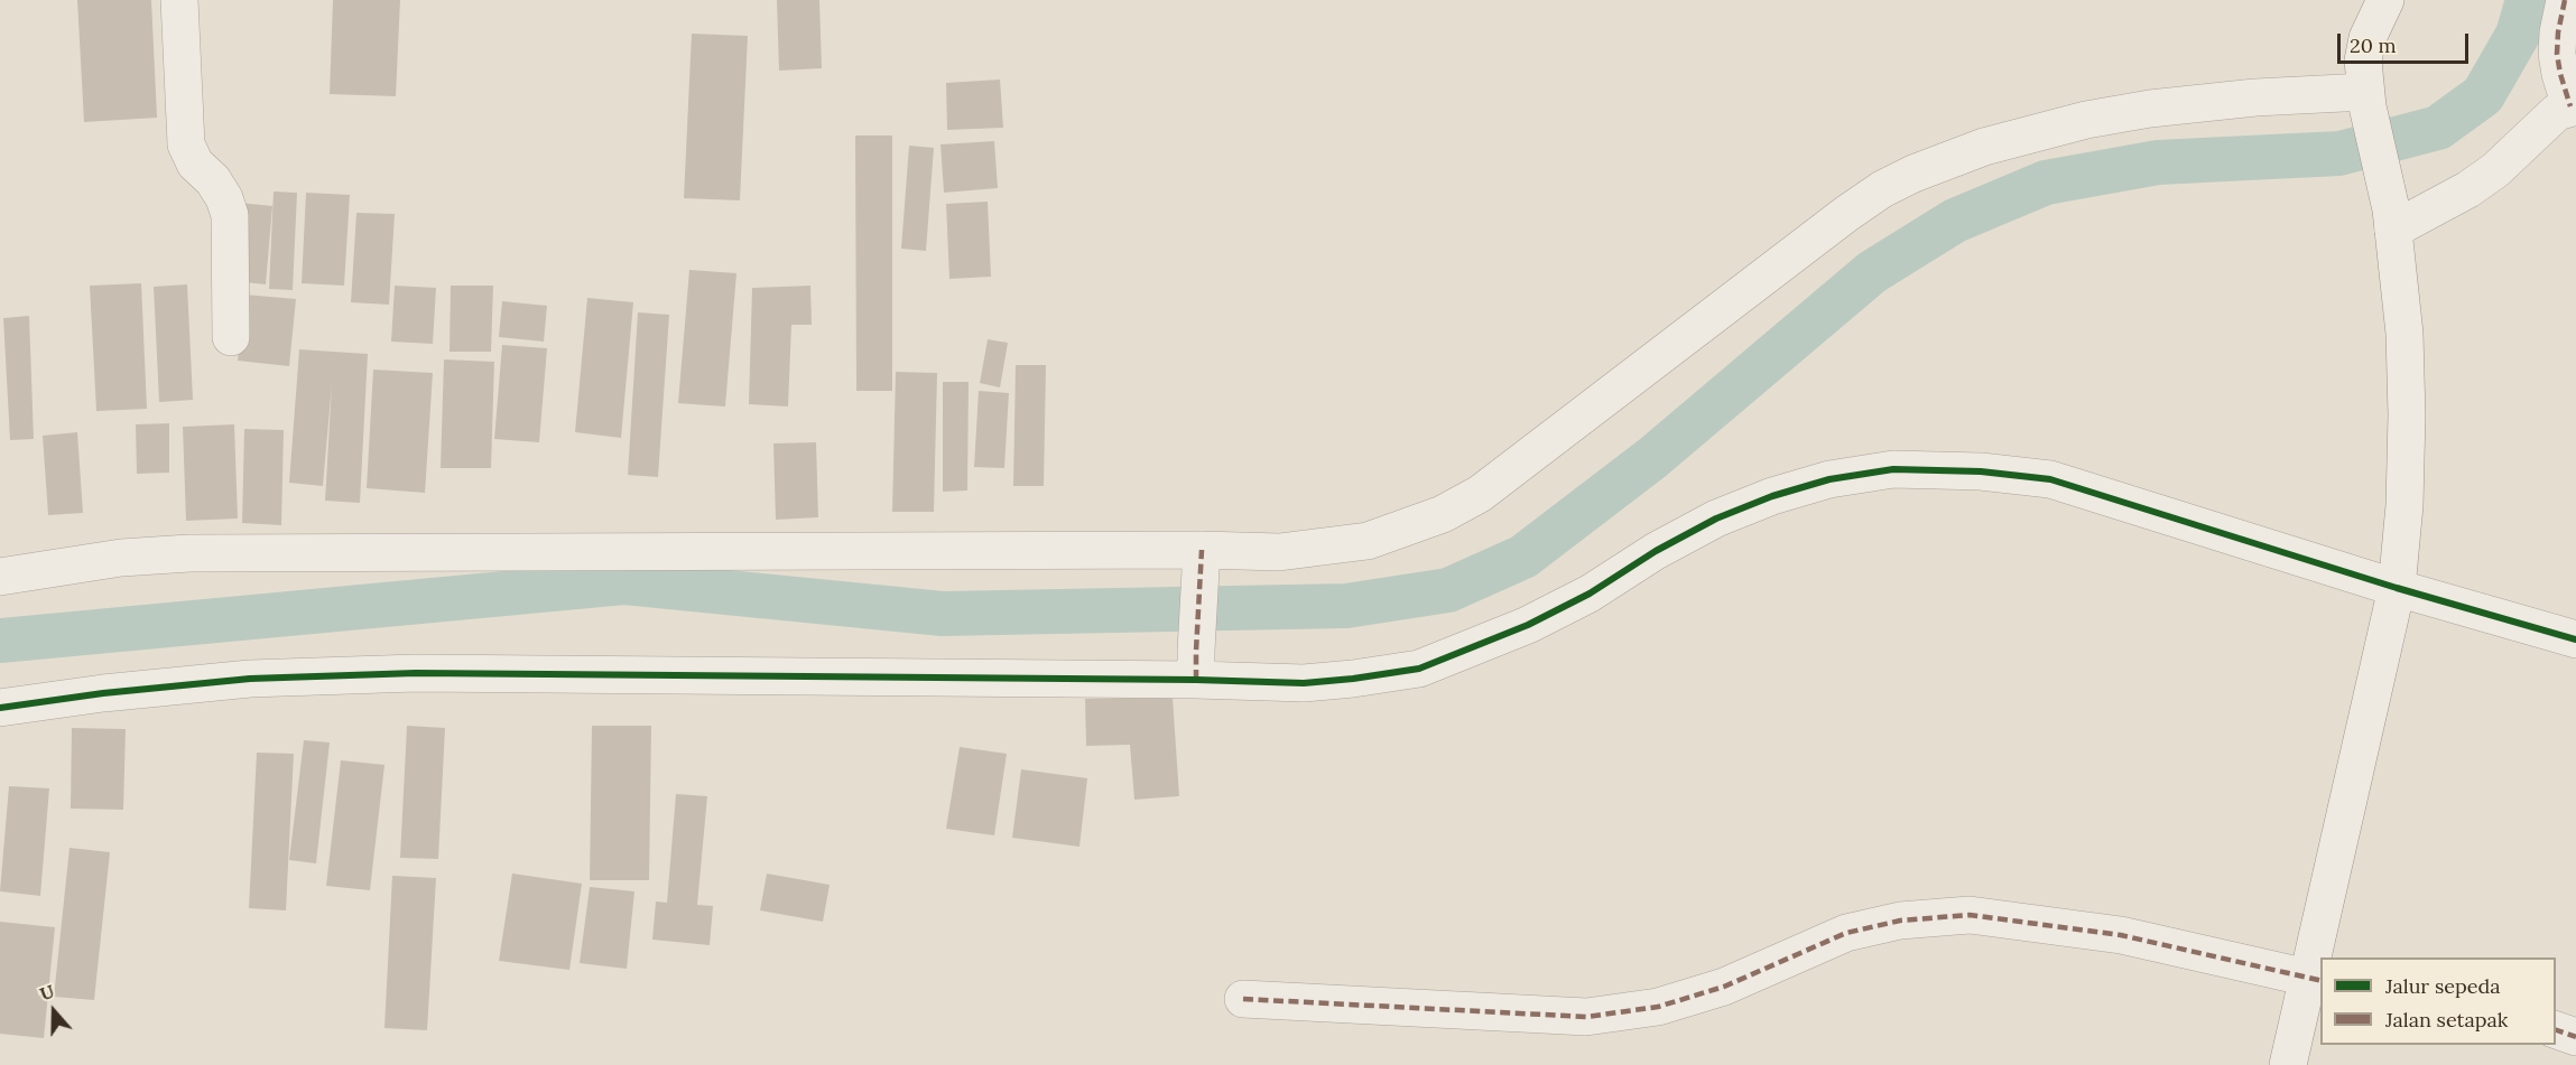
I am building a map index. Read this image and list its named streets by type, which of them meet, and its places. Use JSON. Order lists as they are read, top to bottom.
{
  "legend": ["Jalur sepeda", "Jalan setapak"],
  "scale_bar": "20 m",
  "north": "top"
}
